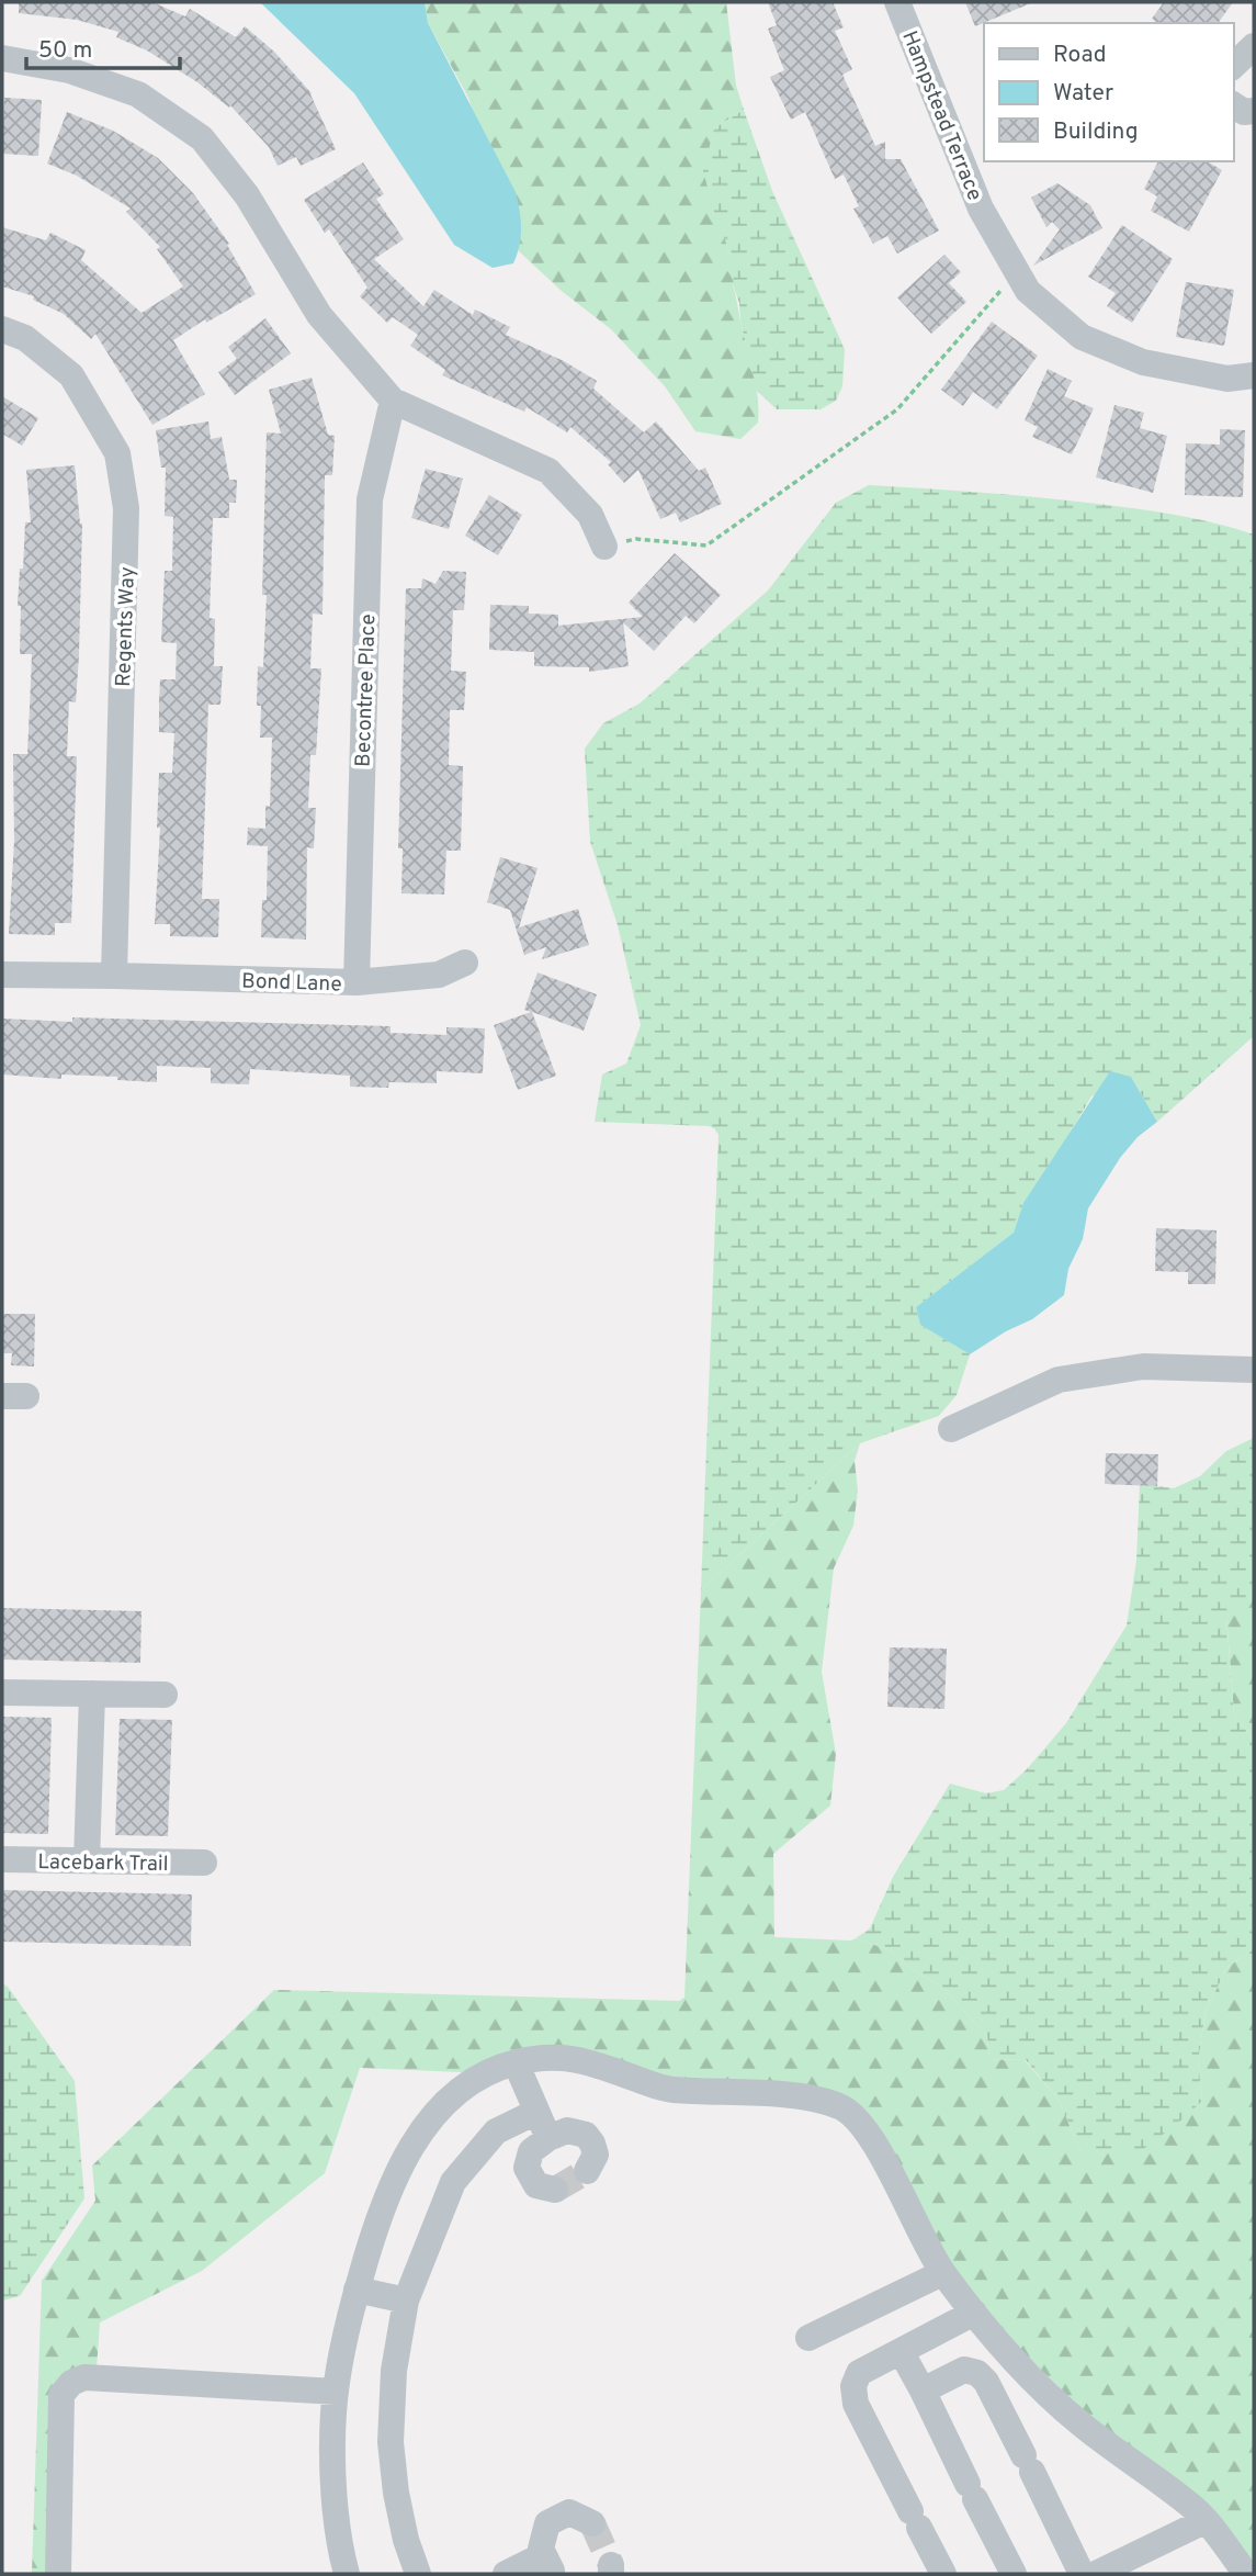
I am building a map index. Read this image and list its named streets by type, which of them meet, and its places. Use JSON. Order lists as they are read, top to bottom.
{
  "streets": {
    "street": [
      "Hampstead Terrace",
      "Regents Way",
      "Becontree Place",
      "Bond Lane",
      "Lacebark Trail"
    ]
  },
  "crossings": [
    ["Regents Way", "Bond Lane"],
    ["Becontree Place", "Bond Lane"]
  ],
  "legend": ["Road", "Water", "Building"],
  "scale_bar": "50 m"
}
